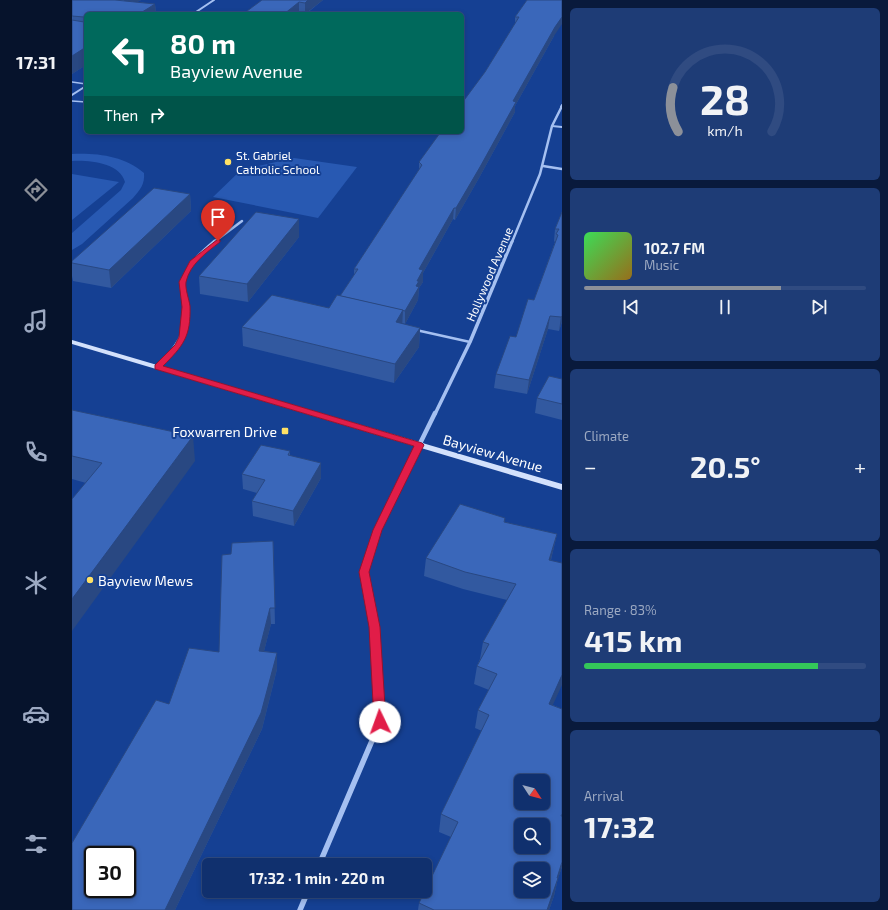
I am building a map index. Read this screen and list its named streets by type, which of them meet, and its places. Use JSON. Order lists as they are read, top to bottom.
{
  "streets": {
    "main road": ["Bayview Avenue"],
    "street": ["Hollywood Avenue"]
  },
  "crossings": [
    ["Hollywood Avenue", "Bayview Avenue"]
  ],
  "places": {
    "other": ["St. Gabriel Catholic School", "Bayview Mews"],
    "transit": ["Foxwarren Drive"]
  },
  "north": "bottom right",
  "page": {
    "tabs": "17:31",
    "turn": ["80 m", "Bayview Avenue"],
    "then": "Then",
    "song": ["102.7 FM", "Music"],
    "tile": [
      "Climate",
      ["Range · 83%", "415 km"],
      ["Arrival", "17:32"]
    ],
    "heat": ["−", "20.5°", "+"],
    "limit": "30",
    "trip": "17:32 · 1 min · 220 m",
    "gauge": ["28", "km/h"]
  }
}
